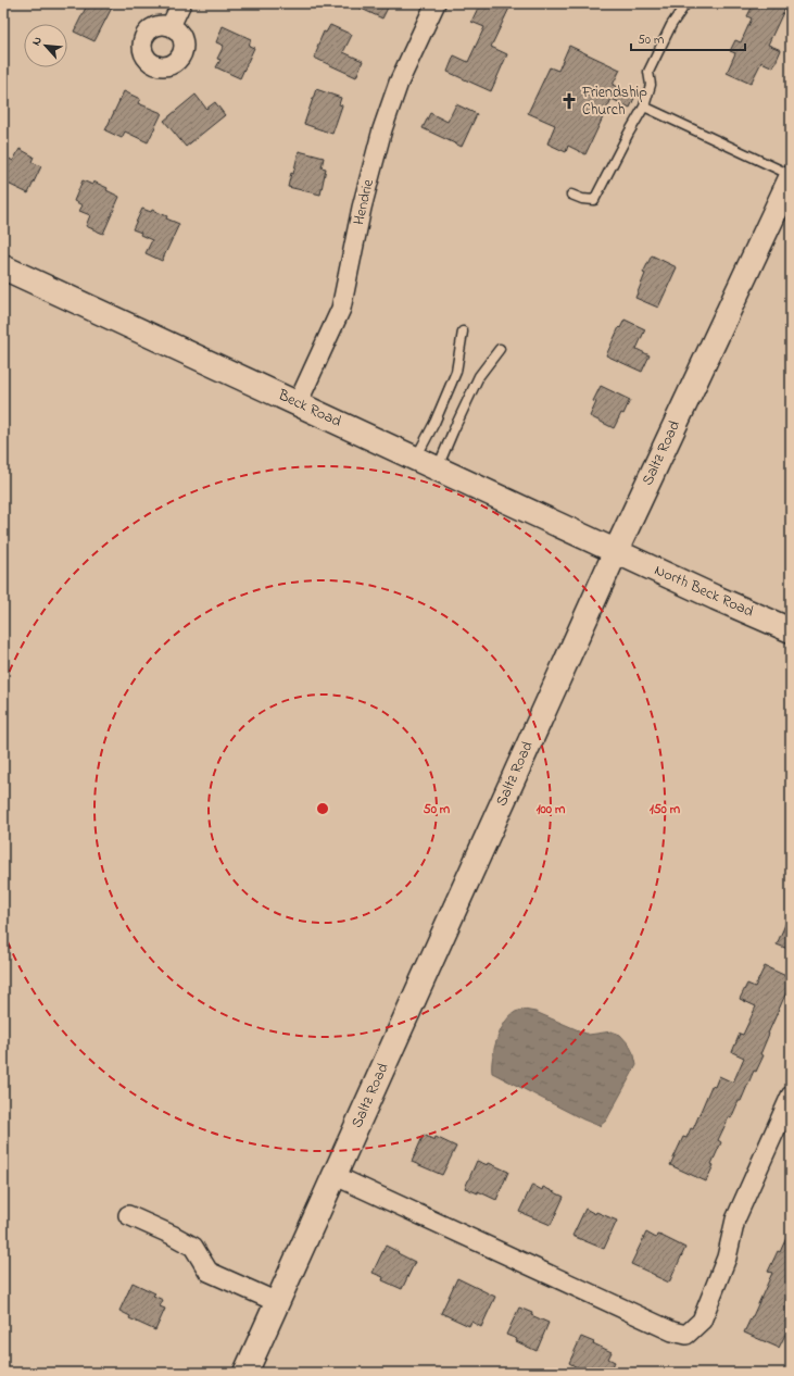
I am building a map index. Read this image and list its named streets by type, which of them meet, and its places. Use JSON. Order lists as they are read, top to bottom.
{
  "streets": {
    "street": [
      "Hendrie",
      "Beck Road",
      "Saltz Road",
      "North Beck Road"
    ]
  },
  "crossings": [
    ["Hendrie", "Beck Road"],
    ["Beck Road", "Saltz Road"],
    ["Beck Road", "North Beck Road"],
    ["Saltz Road", "North Beck Road"]
  ],
  "places": {
    "church": ["Friendship Church"]
  },
  "scale_bar": "50 m",
  "north": "top left",
  "rings": ["50 m", "100 m", "150 m"]
}
